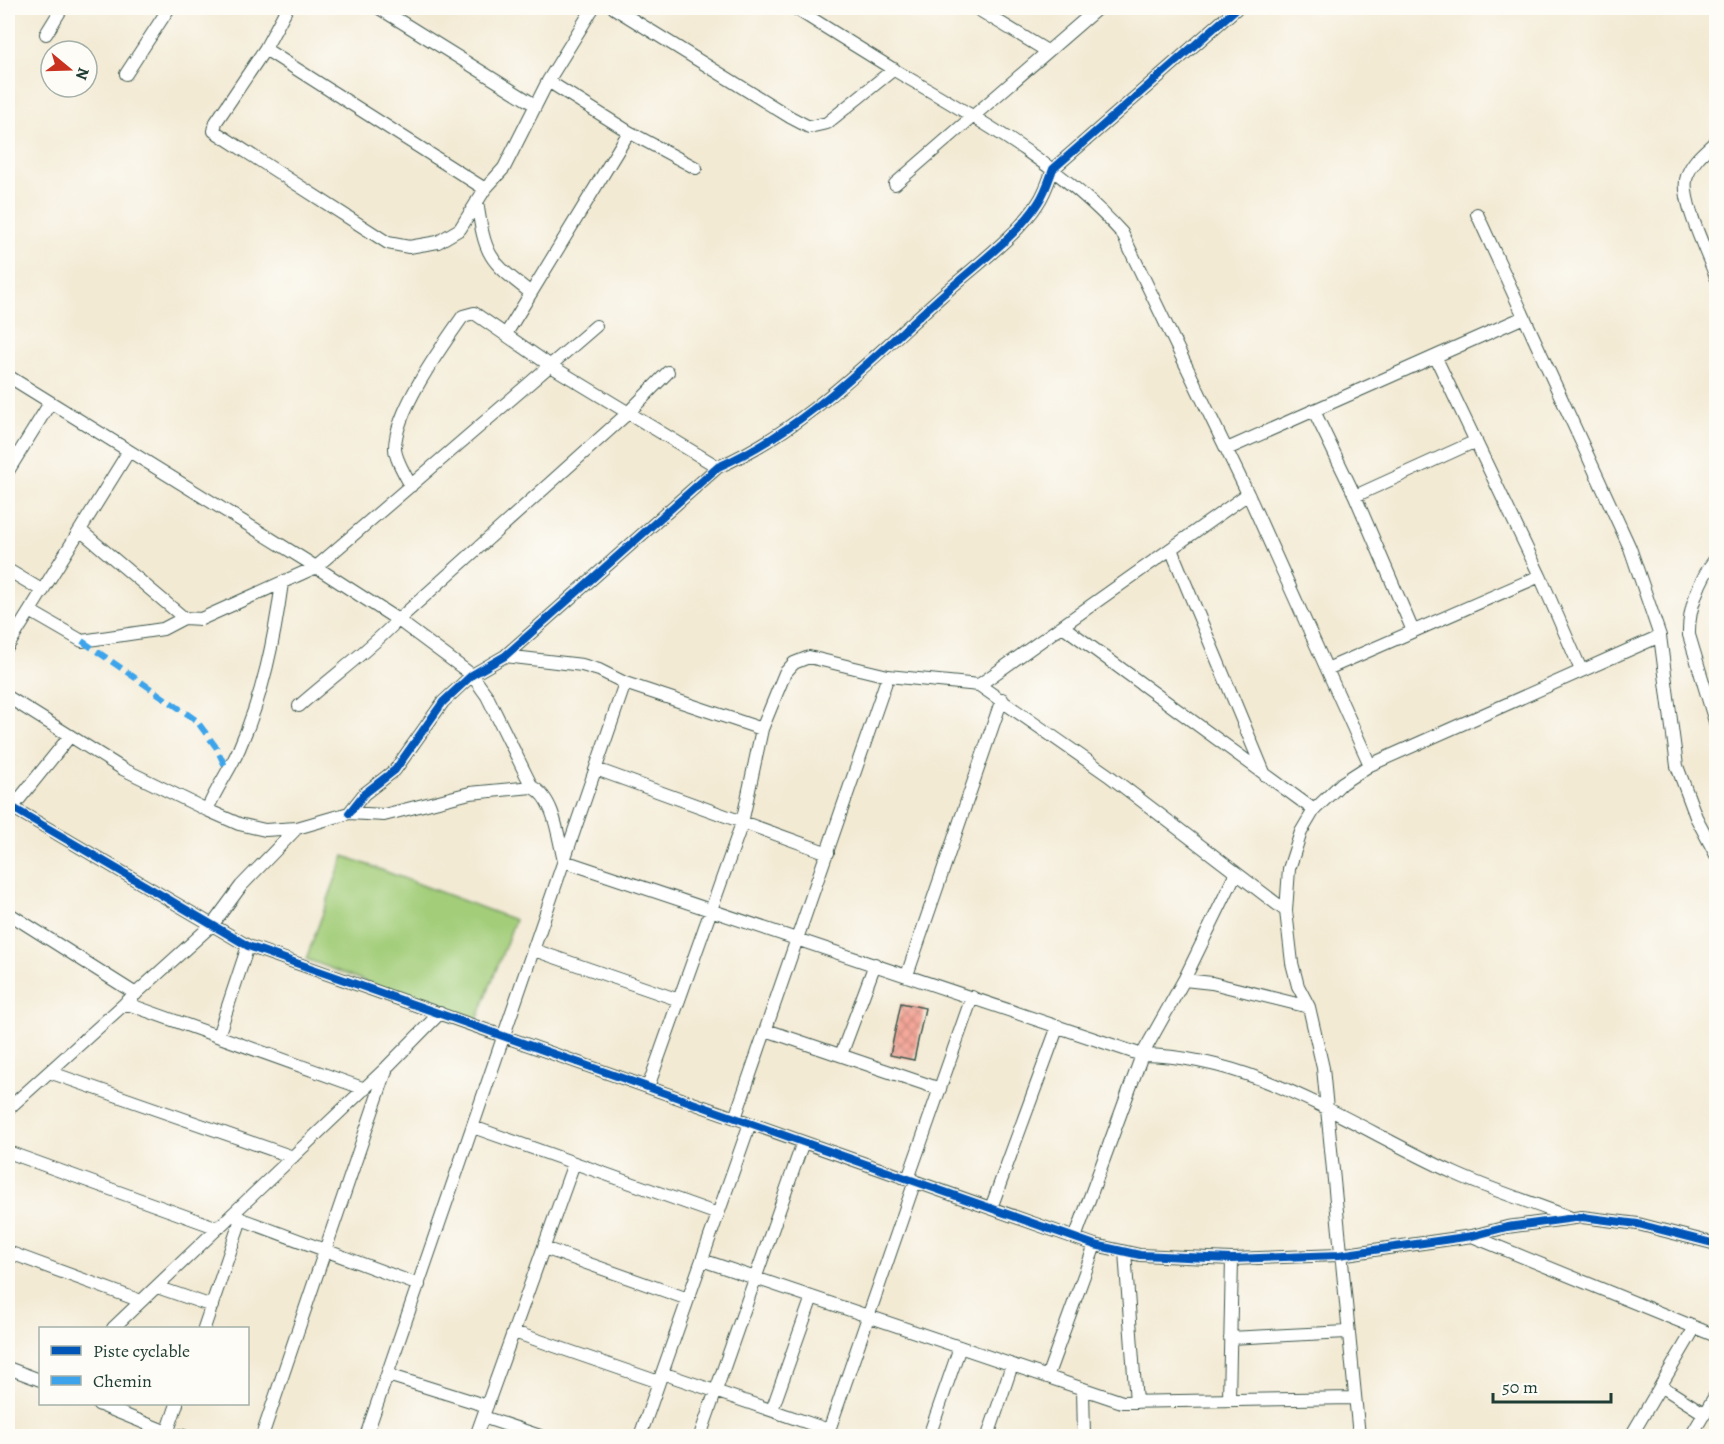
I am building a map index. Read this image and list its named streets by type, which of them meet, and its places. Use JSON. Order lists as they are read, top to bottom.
{
  "legend": ["Piste cyclable", "Chemin"],
  "scale_bar": "50 m",
  "north": "right"
}
